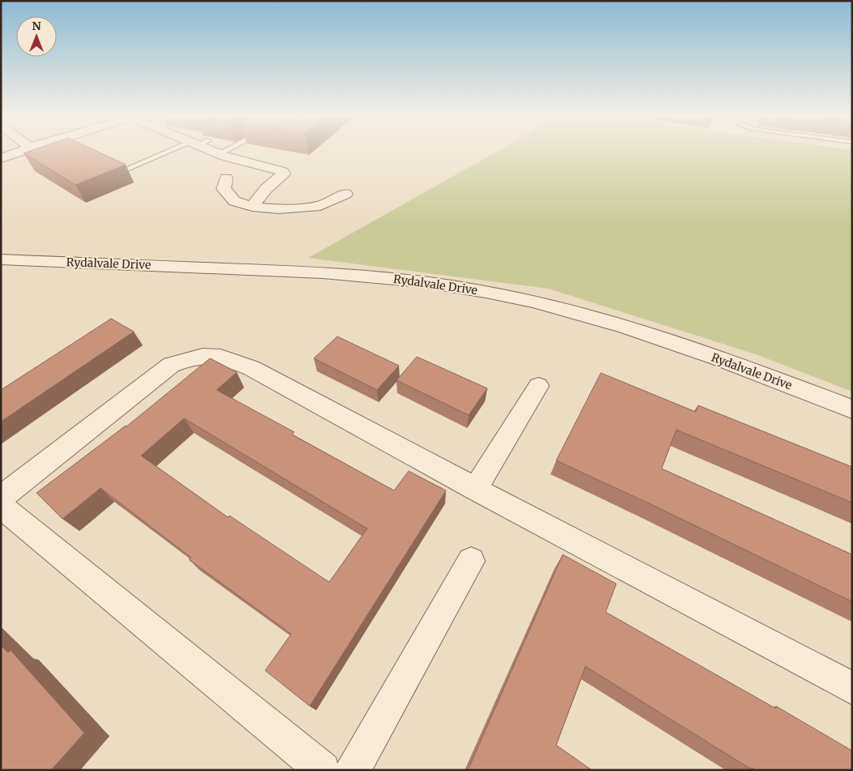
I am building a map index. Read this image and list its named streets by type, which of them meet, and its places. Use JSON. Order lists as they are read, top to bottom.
{
  "streets": {
    "street": ["Rydalvale Drive"]
  },
  "north": "top"
}
